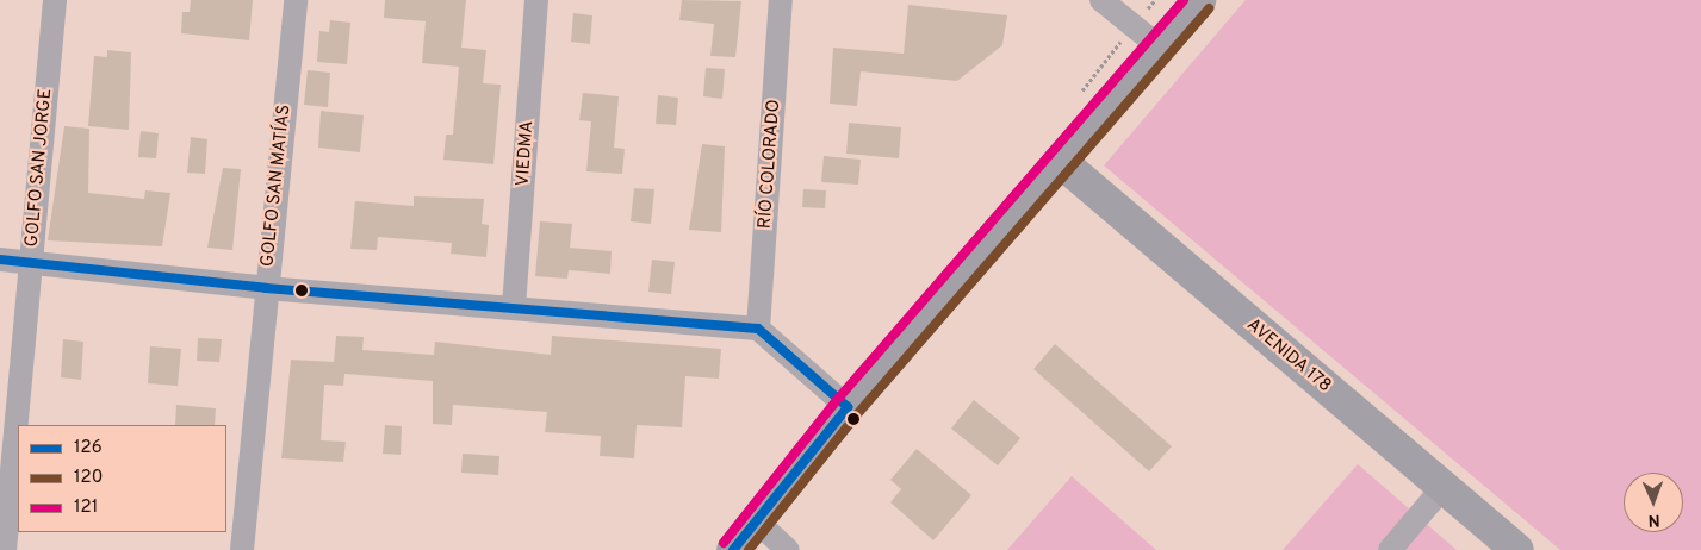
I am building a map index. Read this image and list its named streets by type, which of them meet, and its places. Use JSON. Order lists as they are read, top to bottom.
{
  "streets": {
    "main road": ["AVENIDA 178"],
    "street": [
      "VIEDMA",
      "RÍO COLORADO",
      "GOLFO SAN JORGE",
      "GOLFO SAN MATÍAS"
    ]
  },
  "lines": ["transit line 121", "transit line 120", "transit line 126"],
  "legend": ["126", "120", "121"],
  "north": "bottom"
}
